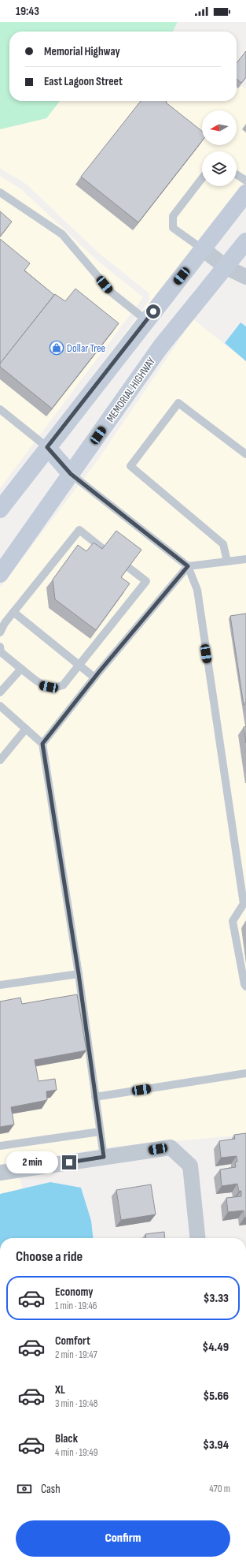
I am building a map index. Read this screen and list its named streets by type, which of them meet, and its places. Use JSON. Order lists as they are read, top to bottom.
{
  "streets": {
    "main road": ["MEMORIAL HIGHWAY"]
  },
  "places": {
    "shop": ["Dollar Tree"]
  },
  "north": "left",
  "page": {
    "status": "19:43",
    "banner": ["Memorial Highway", "East Lagoon Street"],
    "bubble": "2 min",
    "heading": "Choose a ride",
    "list": [
      {
        "name": "Economy",
        "note": "1 min · 19:46",
        "value": "$3.33"
      },
      {
        "name": "Comfort",
        "note": "2 min · 19:47",
        "value": "$4.49"
      },
      {
        "name": "XL",
        "note": "3 min · 19:48",
        "value": "$5.66"
      },
      {
        "name": "Black",
        "note": "4 min · 19:49",
        "value": "$3.94"
      }
    ],
    "pay": ["Cash", "470 m"],
    "buttons": "Confirm"
  }
}
